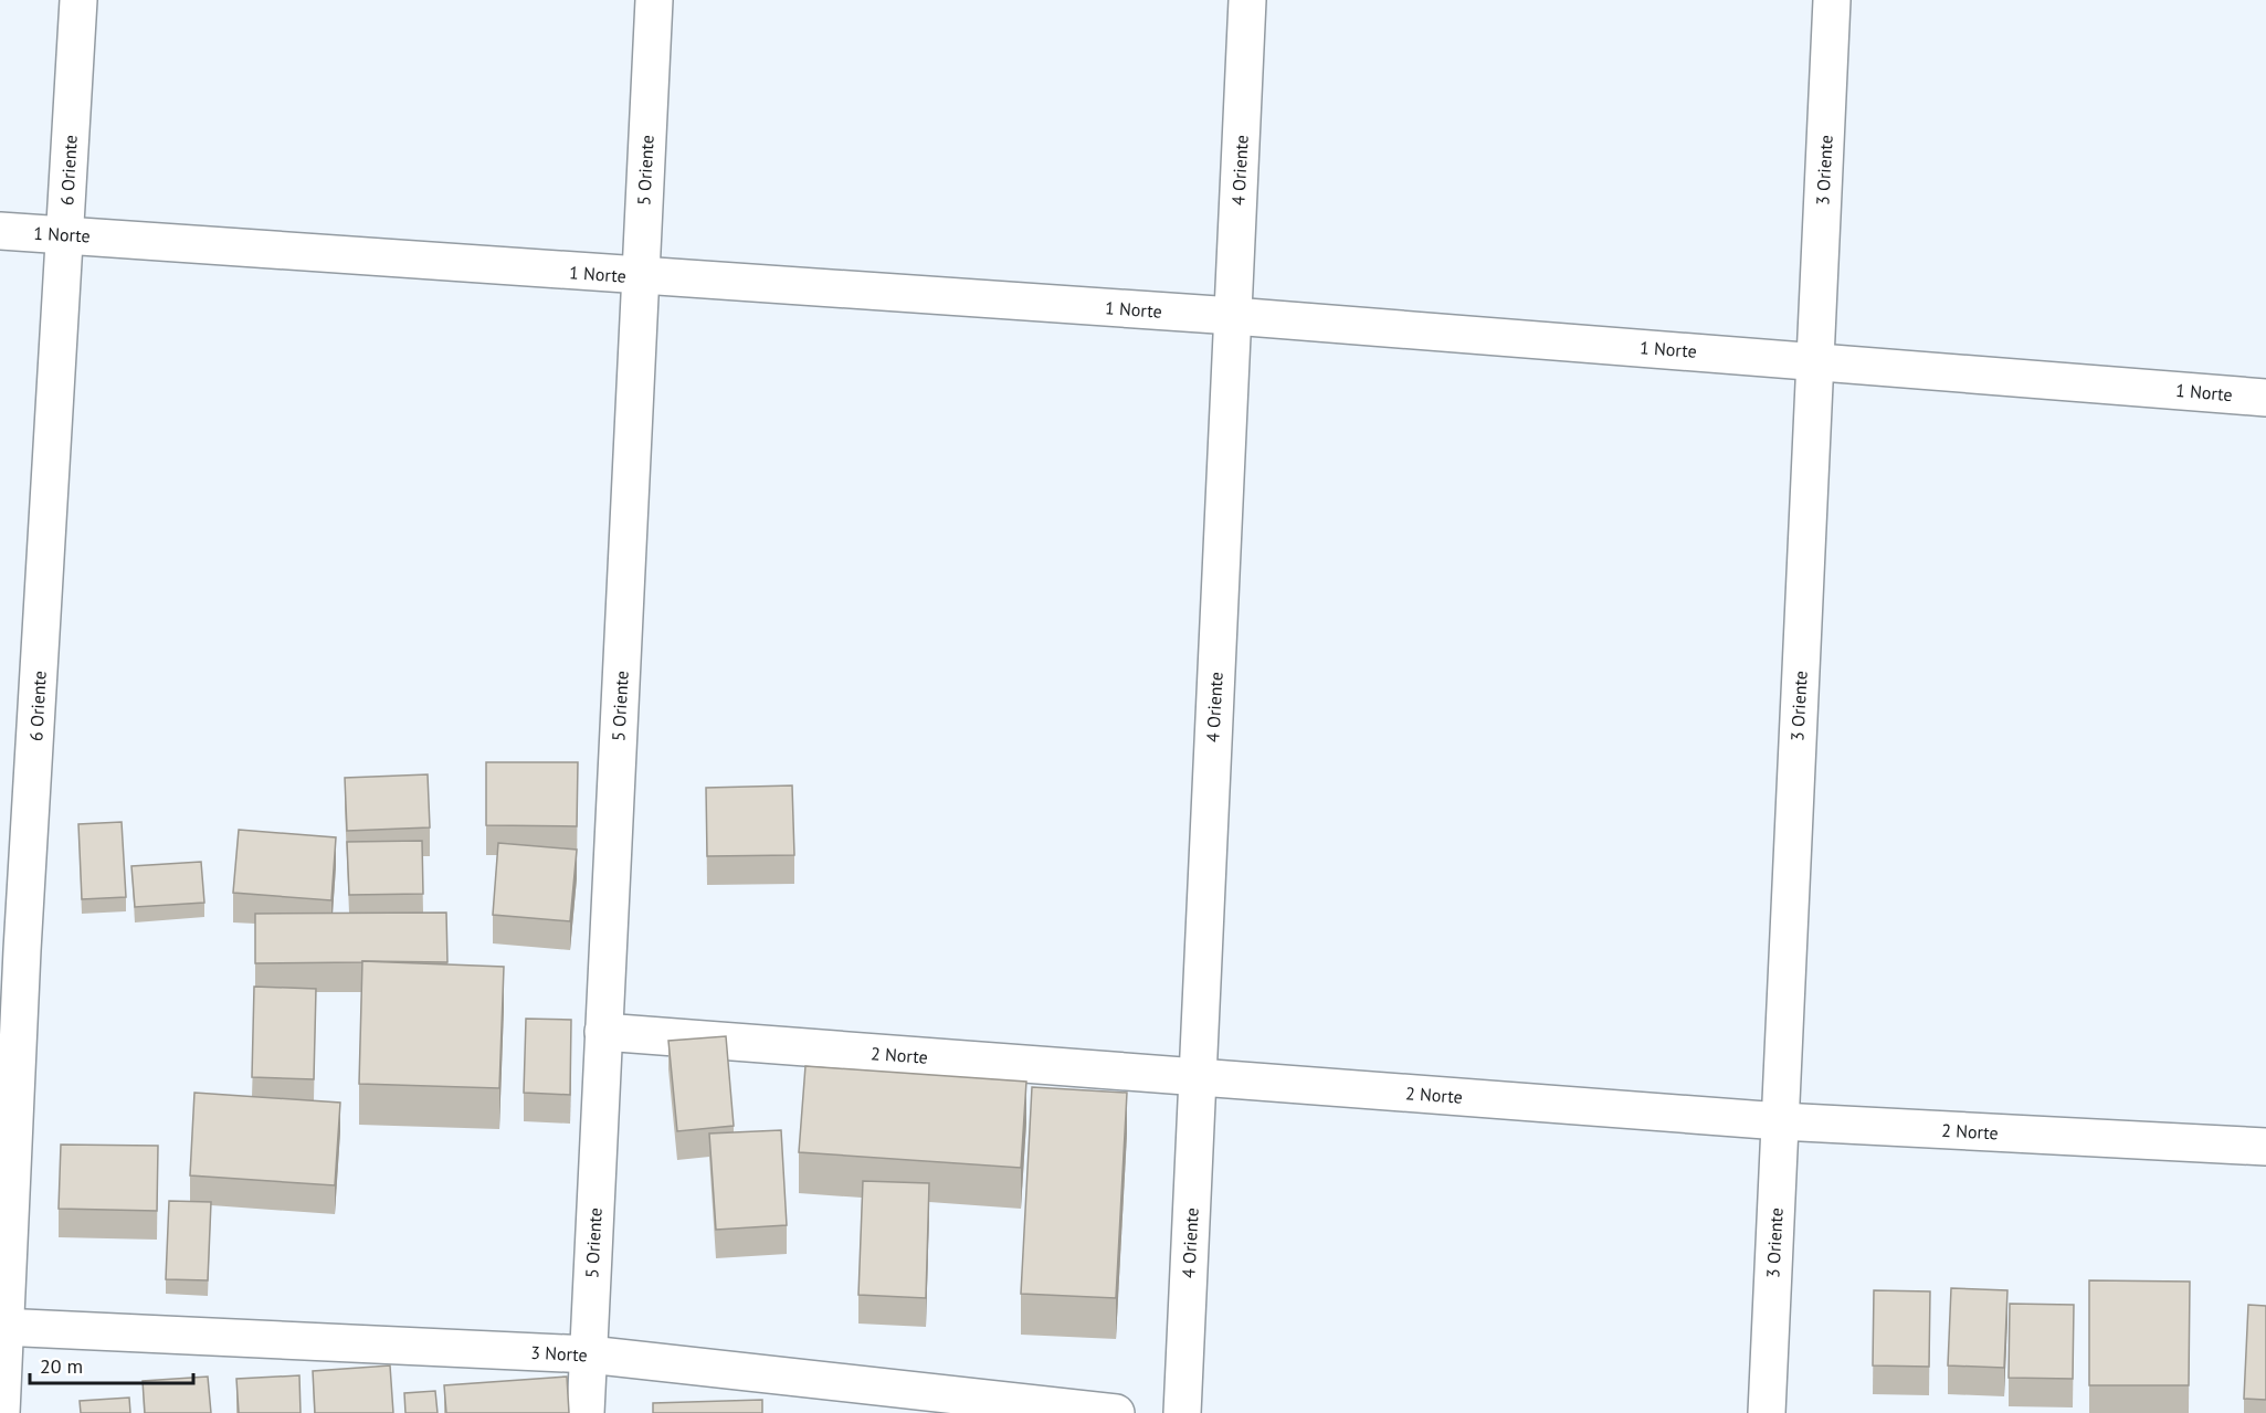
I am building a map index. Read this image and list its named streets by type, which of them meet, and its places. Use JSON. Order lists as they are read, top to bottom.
{
  "streets": {
    "street": [
      "6 Oriente",
      "5 Oriente",
      "4 Oriente",
      "3 Oriente",
      "1 Norte",
      "2 Norte",
      "3 Norte"
    ]
  },
  "crossings": [
    ["6 Oriente", "1 Norte"],
    ["6 Oriente", "3 Norte"],
    ["5 Oriente", "1 Norte"],
    ["5 Oriente", "2 Norte"],
    ["5 Oriente", "3 Norte"],
    ["4 Oriente", "1 Norte"],
    ["4 Oriente", "2 Norte"],
    ["3 Oriente", "1 Norte"],
    ["3 Oriente", "2 Norte"]
  ],
  "scale_bar": "20 m"
}
